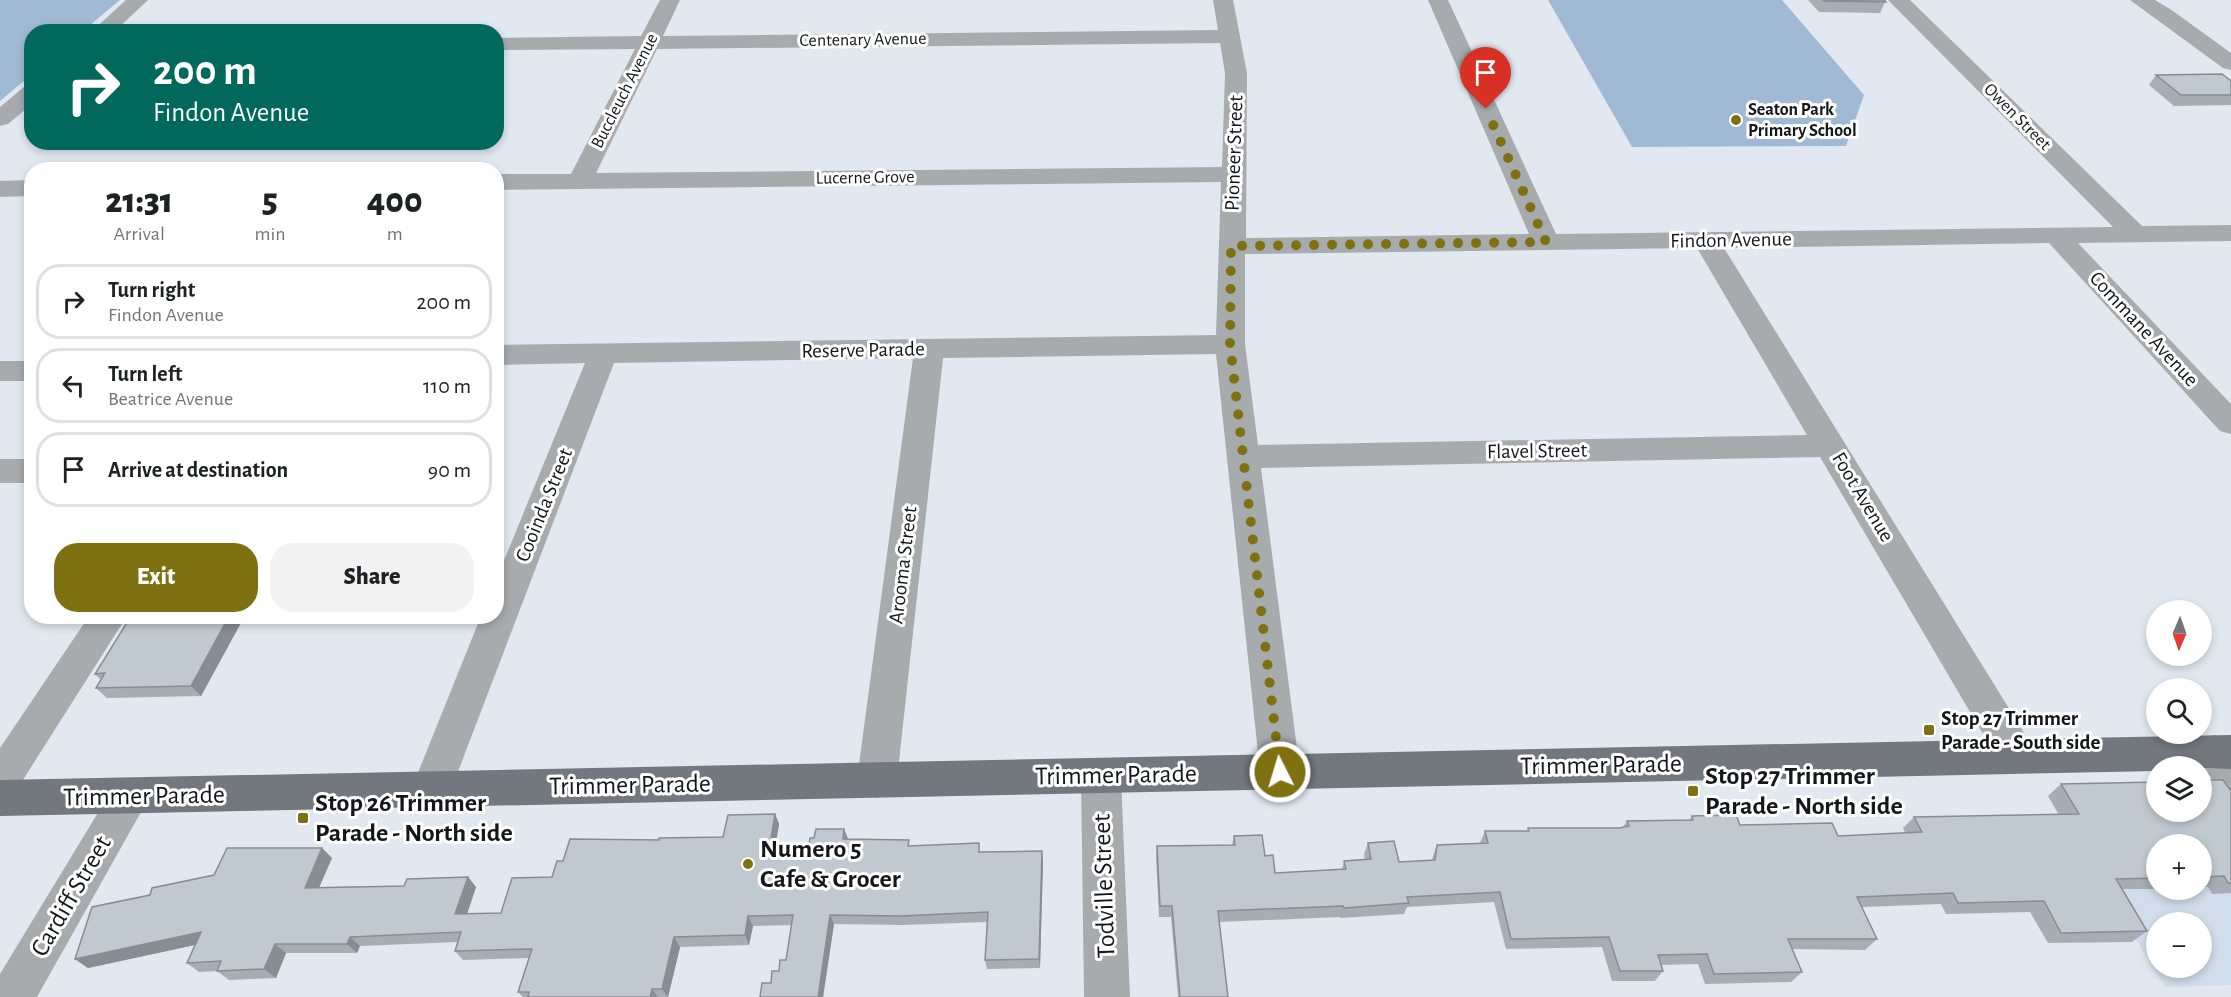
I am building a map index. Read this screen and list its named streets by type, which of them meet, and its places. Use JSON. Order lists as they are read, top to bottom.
{
  "streets": {
    "main road": ["Trimmer Parade"],
    "street": [
      "Centenary Avenue",
      "Buccleuch Avenue",
      "Owen Street",
      "Pioneer Street",
      "Lucerne Grove",
      "Findon Avenue",
      "Commane Avenue",
      "Reserve Parade",
      "Flavel Street",
      "Foot Avenue",
      "Cooinda Street",
      "Arooma Street",
      "Todville Street",
      "Cardiff Street"
    ]
  },
  "crossings": [
    ["Centenary Avenue", "Buccleuch Avenue"],
    ["Centenary Avenue", "Pioneer Street"],
    ["Buccleuch Avenue", "Lucerne Grove"],
    ["Owen Street", "Findon Avenue"],
    ["Pioneer Street", "Lucerne Grove"],
    ["Pioneer Street", "Findon Avenue"],
    ["Pioneer Street", "Reserve Parade"],
    ["Pioneer Street", "Flavel Street"],
    ["Pioneer Street", "Trimmer Parade"],
    ["Findon Avenue", "Commane Avenue"],
    ["Findon Avenue", "Foot Avenue"],
    ["Reserve Parade", "Cooinda Street"],
    ["Reserve Parade", "Arooma Street"],
    ["Flavel Street", "Foot Avenue"],
    ["Foot Avenue", "Trimmer Parade"],
    ["Cooinda Street", "Trimmer Parade"],
    ["Arooma Street", "Trimmer Parade"],
    ["Trimmer Parade", "Todville Street"],
    ["Trimmer Parade", "Cardiff Street"]
  ],
  "places": {
    "other": ["Seaton Park Primary School", "Numero 5 Cafe & Grocer"],
    "transit": ["Stop 27 Trimmer Parade - South side", "Stop 27 Trimmer Parade - North side", "Stop 26 Trimmer Parade - North side"]
  },
  "north": "bottom",
  "page": {
    "turn": ["200 m", "Findon Avenue"],
    "eta": [
      "21:31",
      "Arrival",
      "5",
      "min",
      "400",
      "m"
    ],
    "list": [
      {
        "name": "Turn right",
        "note": "Findon Avenue",
        "value": "200 m"
      },
      {
        "name": "Turn left",
        "note": "Beatrice Avenue",
        "value": "110 m"
      },
      {
        "name": "Arrive at destination",
        "value": "90 m"
      }
    ],
    "buttons": ["Exit", "Share"],
    "map_buttons": ["+", "−"]
  }
}
